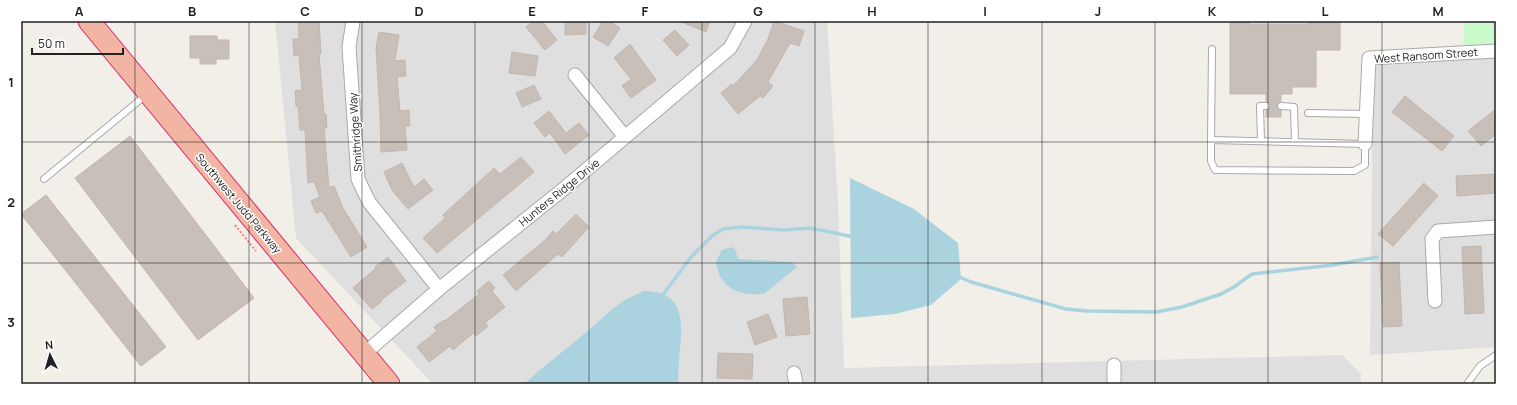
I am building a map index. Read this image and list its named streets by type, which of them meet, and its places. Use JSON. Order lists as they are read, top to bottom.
{
  "streets": {
    "highway": ["Southwest Judd Parkway"],
    "street": ["West Ransom Street", "Smithridge Way", "Hunters Ridge Drive"]
  },
  "crossings": [
    ["Smithridge Way", "Hunters Ridge Drive"],
    ["Hunters Ridge Drive", "Southwest Judd Parkway"]
  ],
  "scale_bar": "50 m",
  "north": "top",
  "grid": {
    "columns": [
      "A",
      "B",
      "C",
      "D",
      "E",
      "F",
      "G",
      "H",
      "I",
      "J",
      "K",
      "L",
      "M"
    ],
    "rows": ["1", "2", "3"]
  }
}
